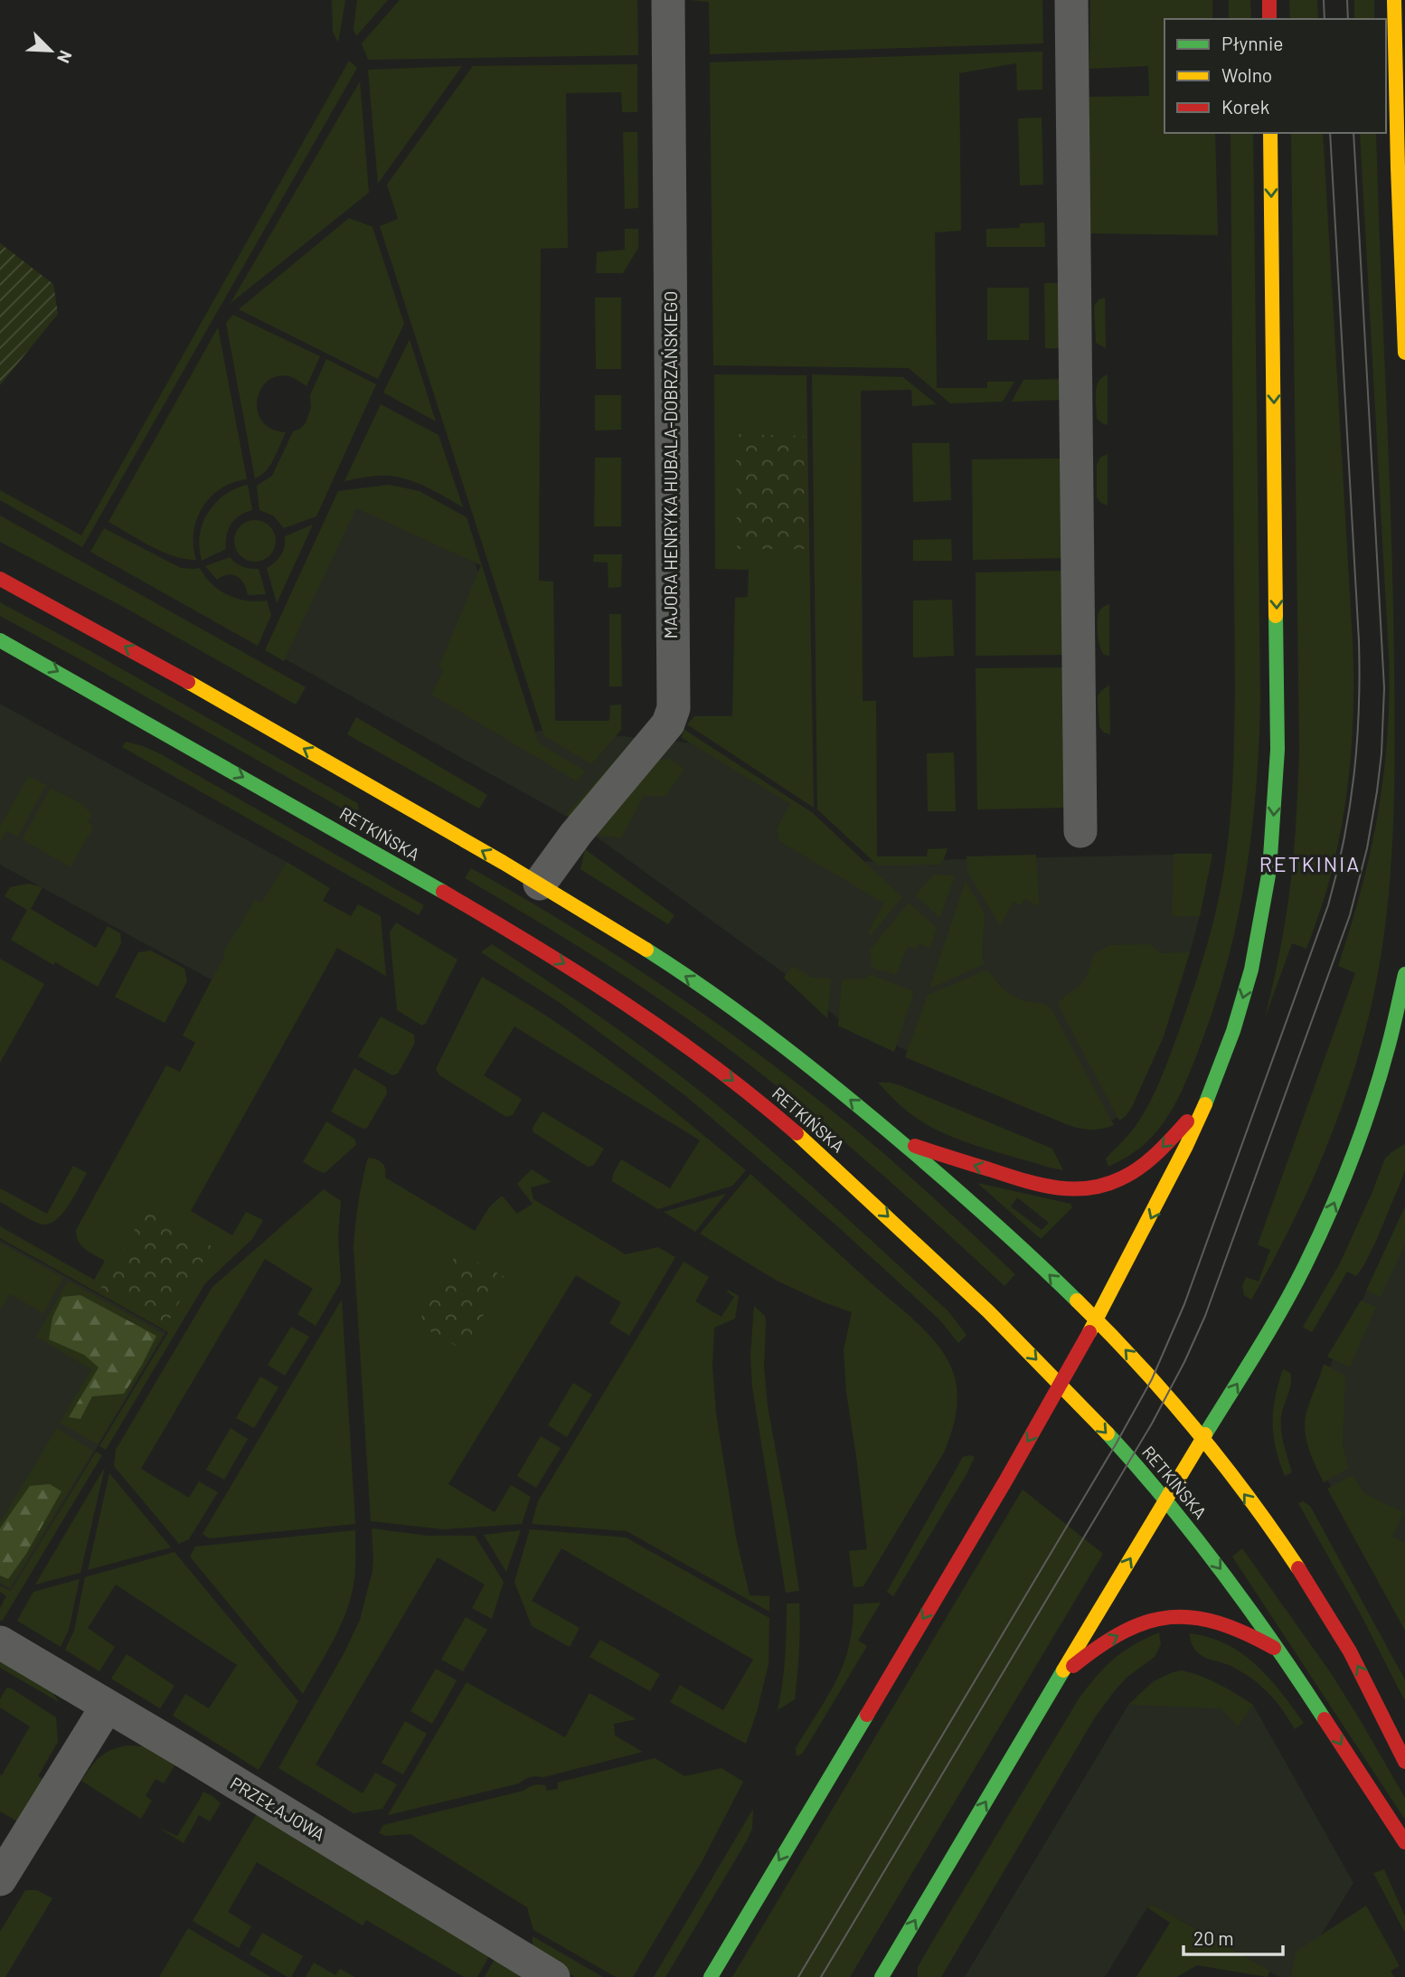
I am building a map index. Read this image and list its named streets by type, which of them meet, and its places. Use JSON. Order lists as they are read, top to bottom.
{
  "streets": {
    "street": ["MAJORA HENRYKA HUBALA-DOBRZAŃSKIEGO", "RETKIŃSKA", "PRZEŁAJOWA"]
  },
  "crossings": [
    ["MAJORA HENRYKA HUBALA-DOBRZAŃSKIEGO", "RETKIŃSKA"]
  ],
  "districts": ["RETKINIA"],
  "legend": ["Płynnie", "Wolno", "Korek"],
  "scale_bar": "20 m",
  "north": "bottom right"
}
